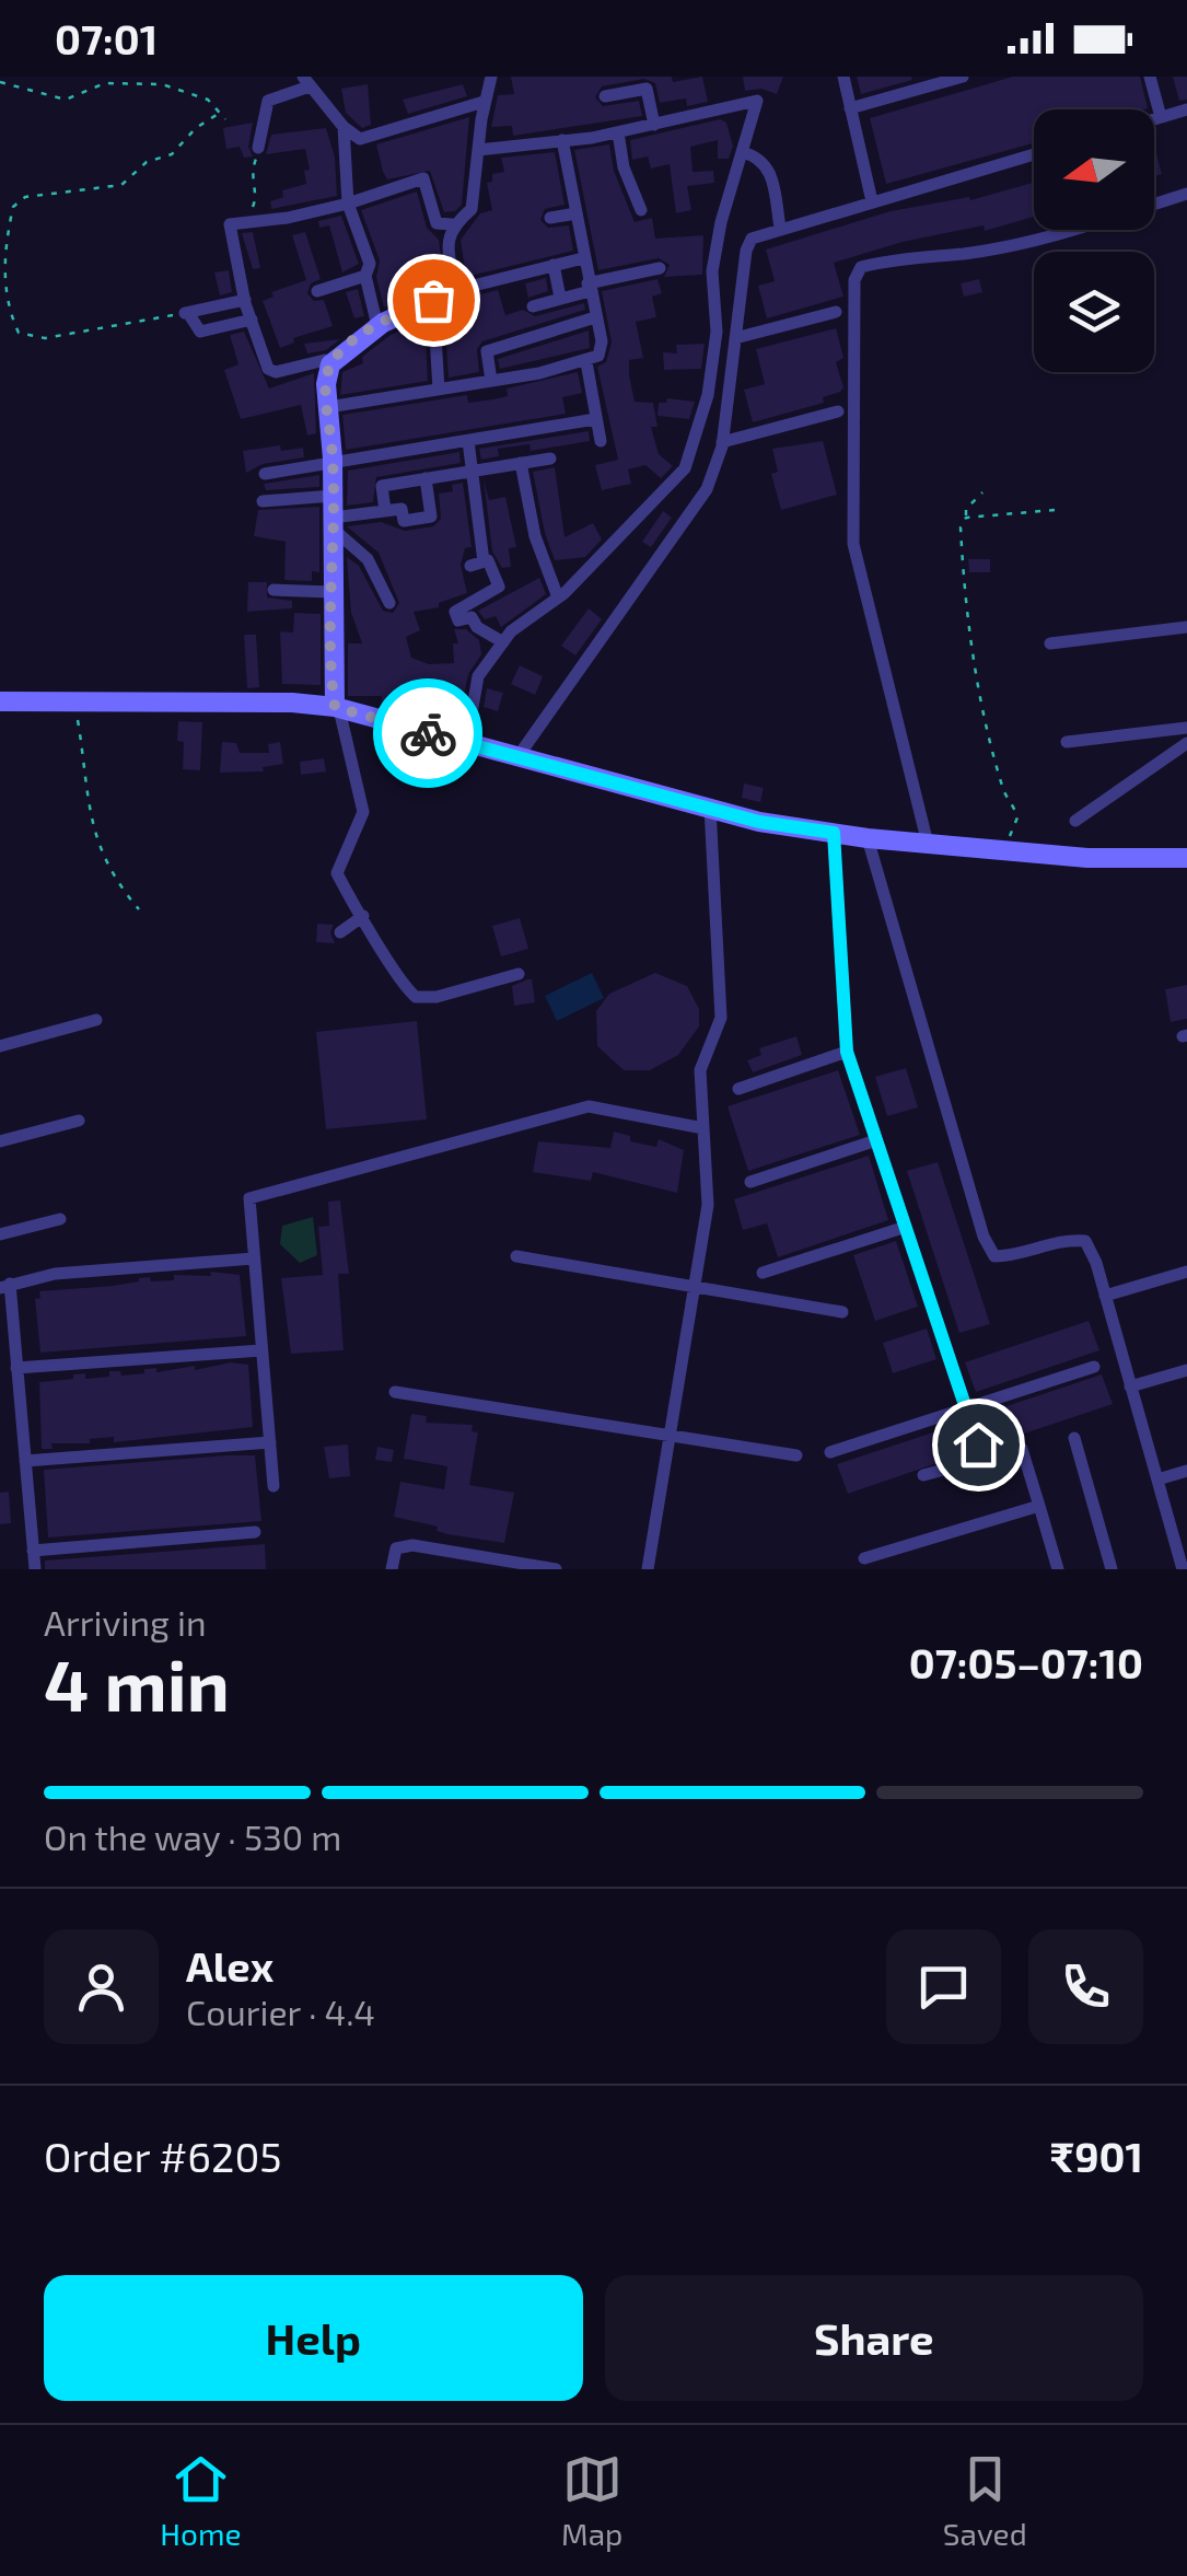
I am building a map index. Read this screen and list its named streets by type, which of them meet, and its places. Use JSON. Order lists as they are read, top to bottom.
{
  "north": "left",
  "page": {
    "status": "07:01",
    "heading": ["4 min", "Arriving in", "07:05–07:10"],
    "panel": [
      "Alex",
      "Courier · 4.4",
      "Order #6205",
      "₹901"
    ],
    "bar": "On the way · 530 m",
    "buttons": ["Help", "Share"],
    "tabs": ["Home", "Map", "Saved"]
  }
}
